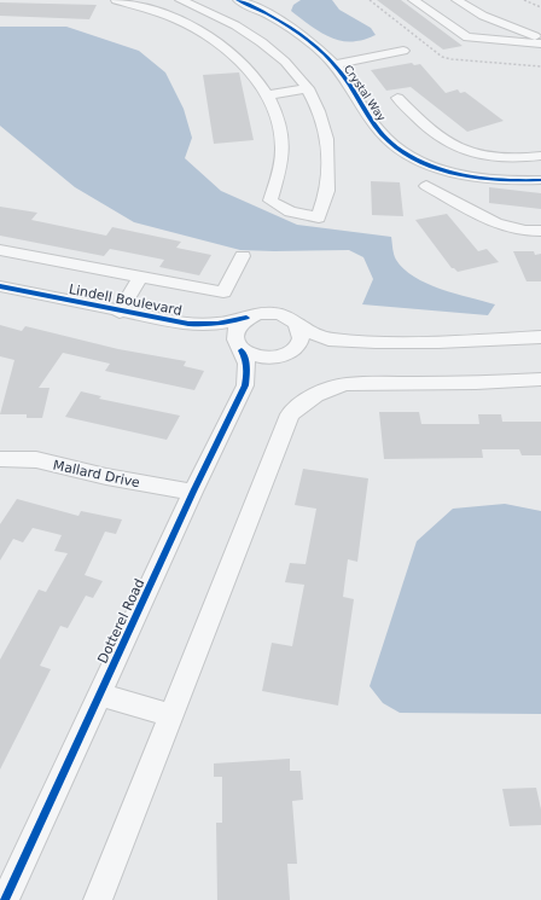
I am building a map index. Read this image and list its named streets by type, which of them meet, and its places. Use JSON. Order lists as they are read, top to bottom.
{
  "streets": {
    "street": [
      "Crystal Way",
      "Lindell Boulevard",
      "Mallard Drive",
      "Dotterel Road"
    ]
  },
  "crossings": [
    ["Lindell Boulevard", "Dotterel Road"],
    ["Mallard Drive", "Dotterel Road"]
  ]
}
